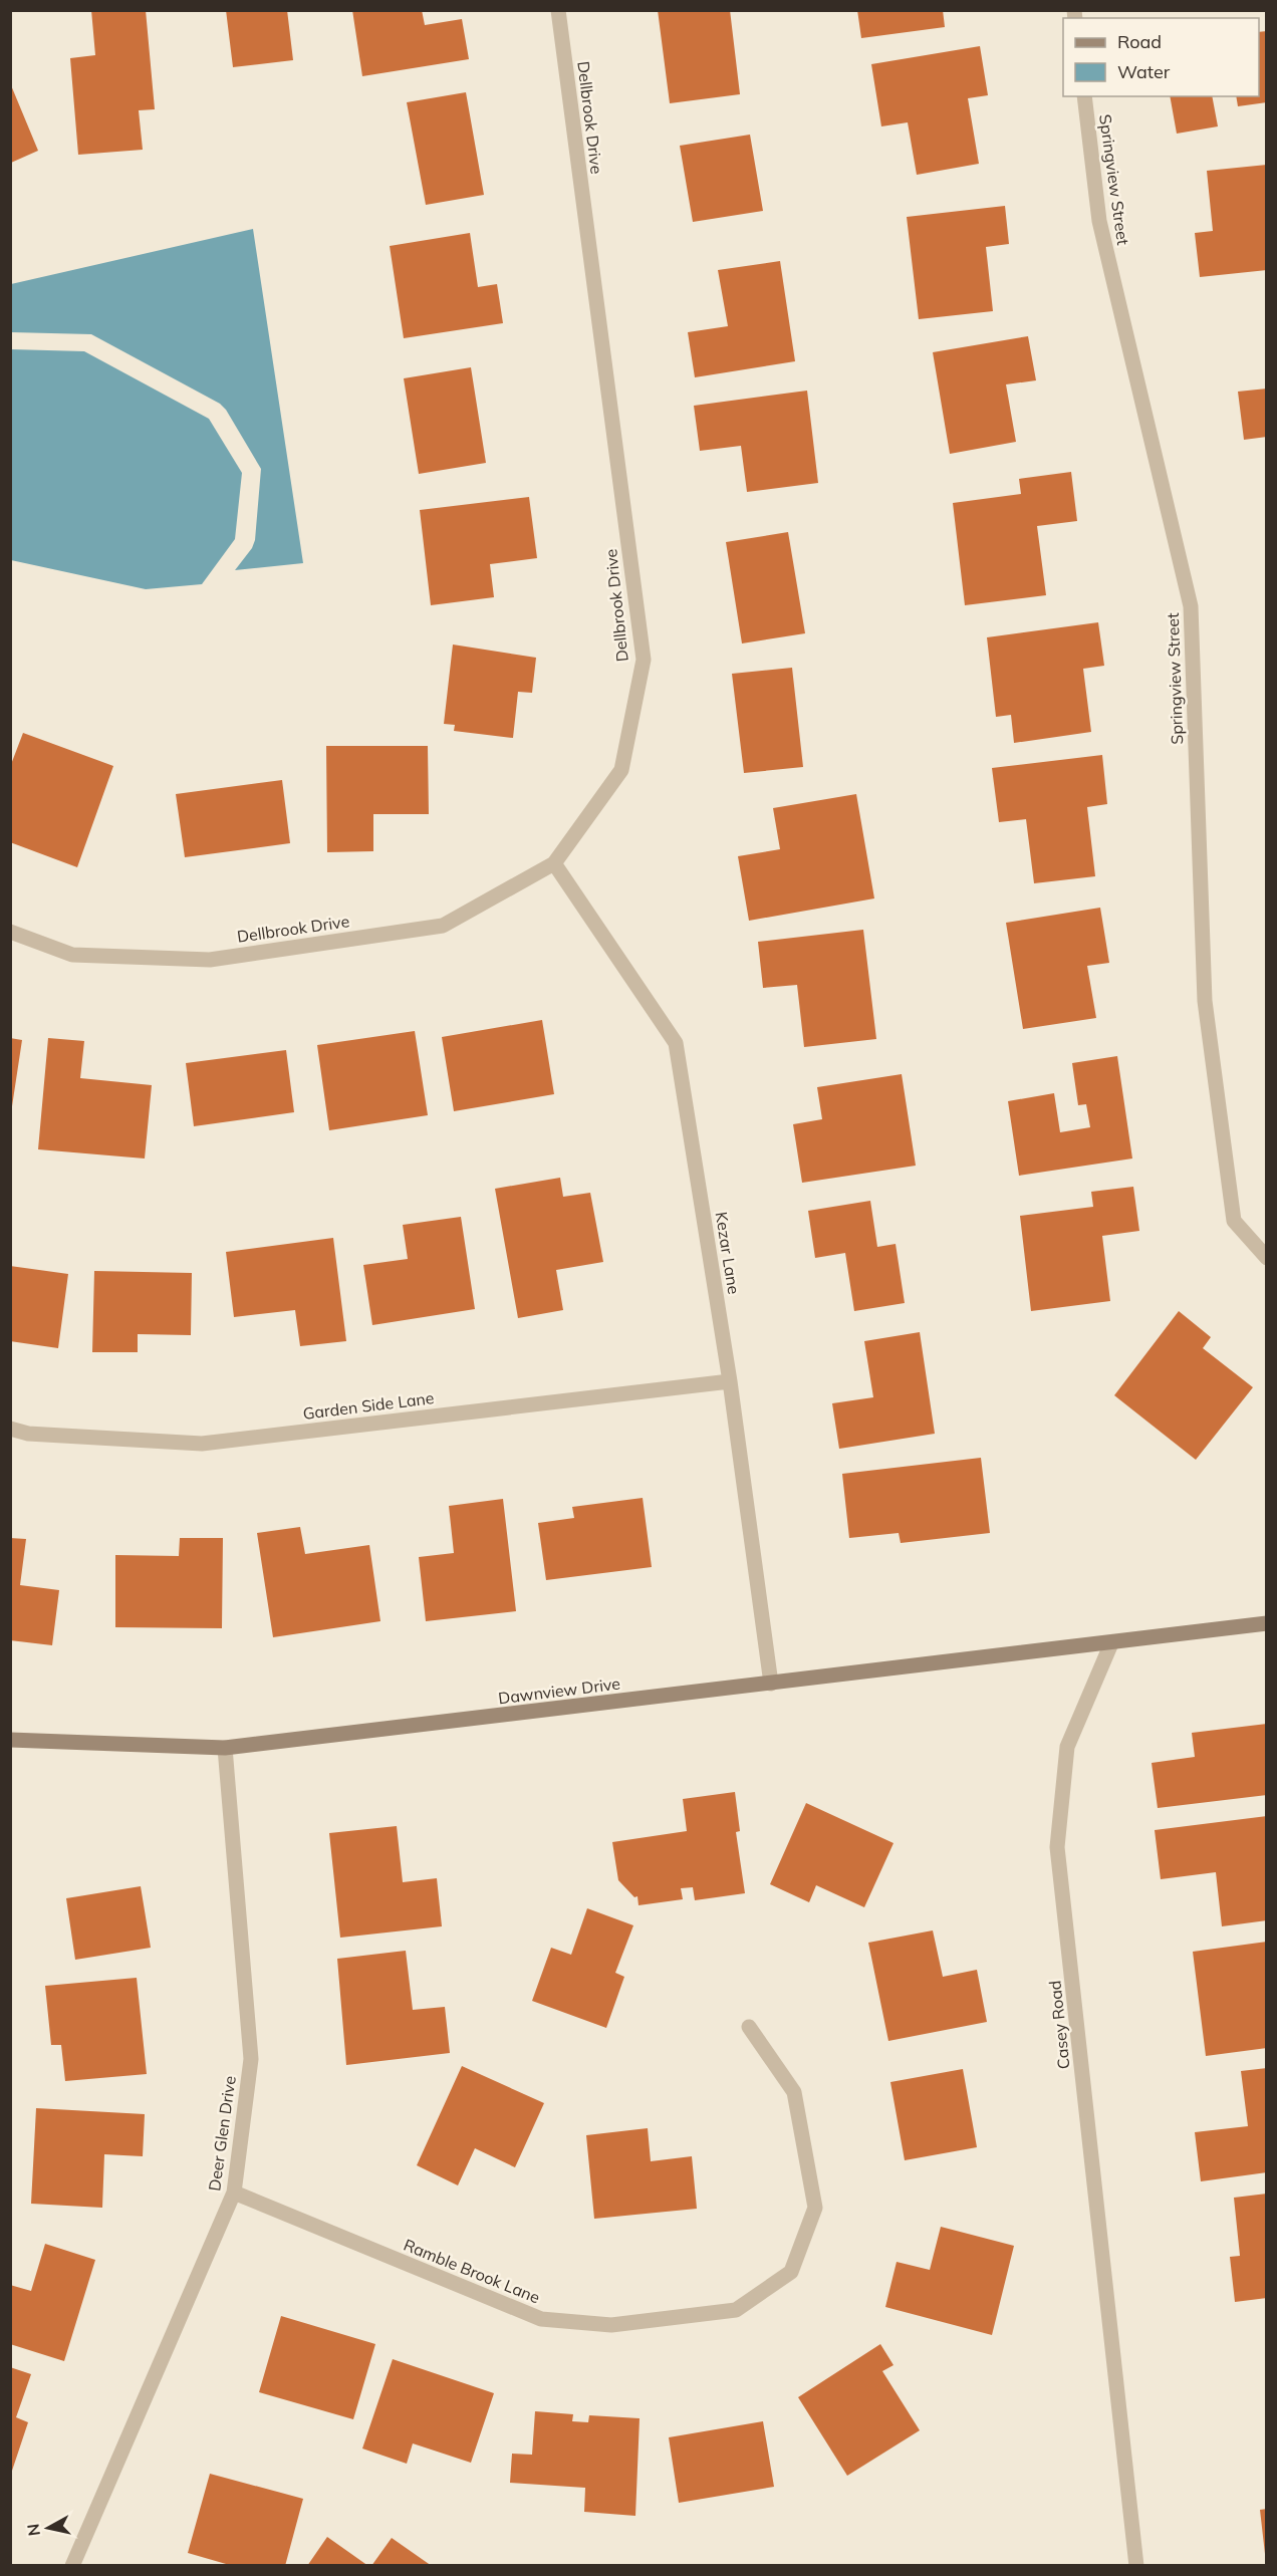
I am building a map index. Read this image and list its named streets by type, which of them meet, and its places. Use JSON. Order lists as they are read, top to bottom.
{
  "streets": {
    "street": [
      "Dellbrook Drive",
      "Springview Street",
      "Kezar Lane",
      "Garden Side Lane",
      "Dawnview Drive",
      "Casey Road",
      "Deer Glen Drive",
      "Ramble Brook Lane"
    ]
  },
  "crossings": [
    ["Dellbrook Drive", "Kezar Lane"],
    ["Kezar Lane", "Garden Side Lane"],
    ["Kezar Lane", "Dawnview Drive"],
    ["Dawnview Drive", "Casey Road"],
    ["Dawnview Drive", "Deer Glen Drive"],
    ["Deer Glen Drive", "Ramble Brook Lane"]
  ],
  "legend": ["Road", "Water"],
  "north": "left"
}
